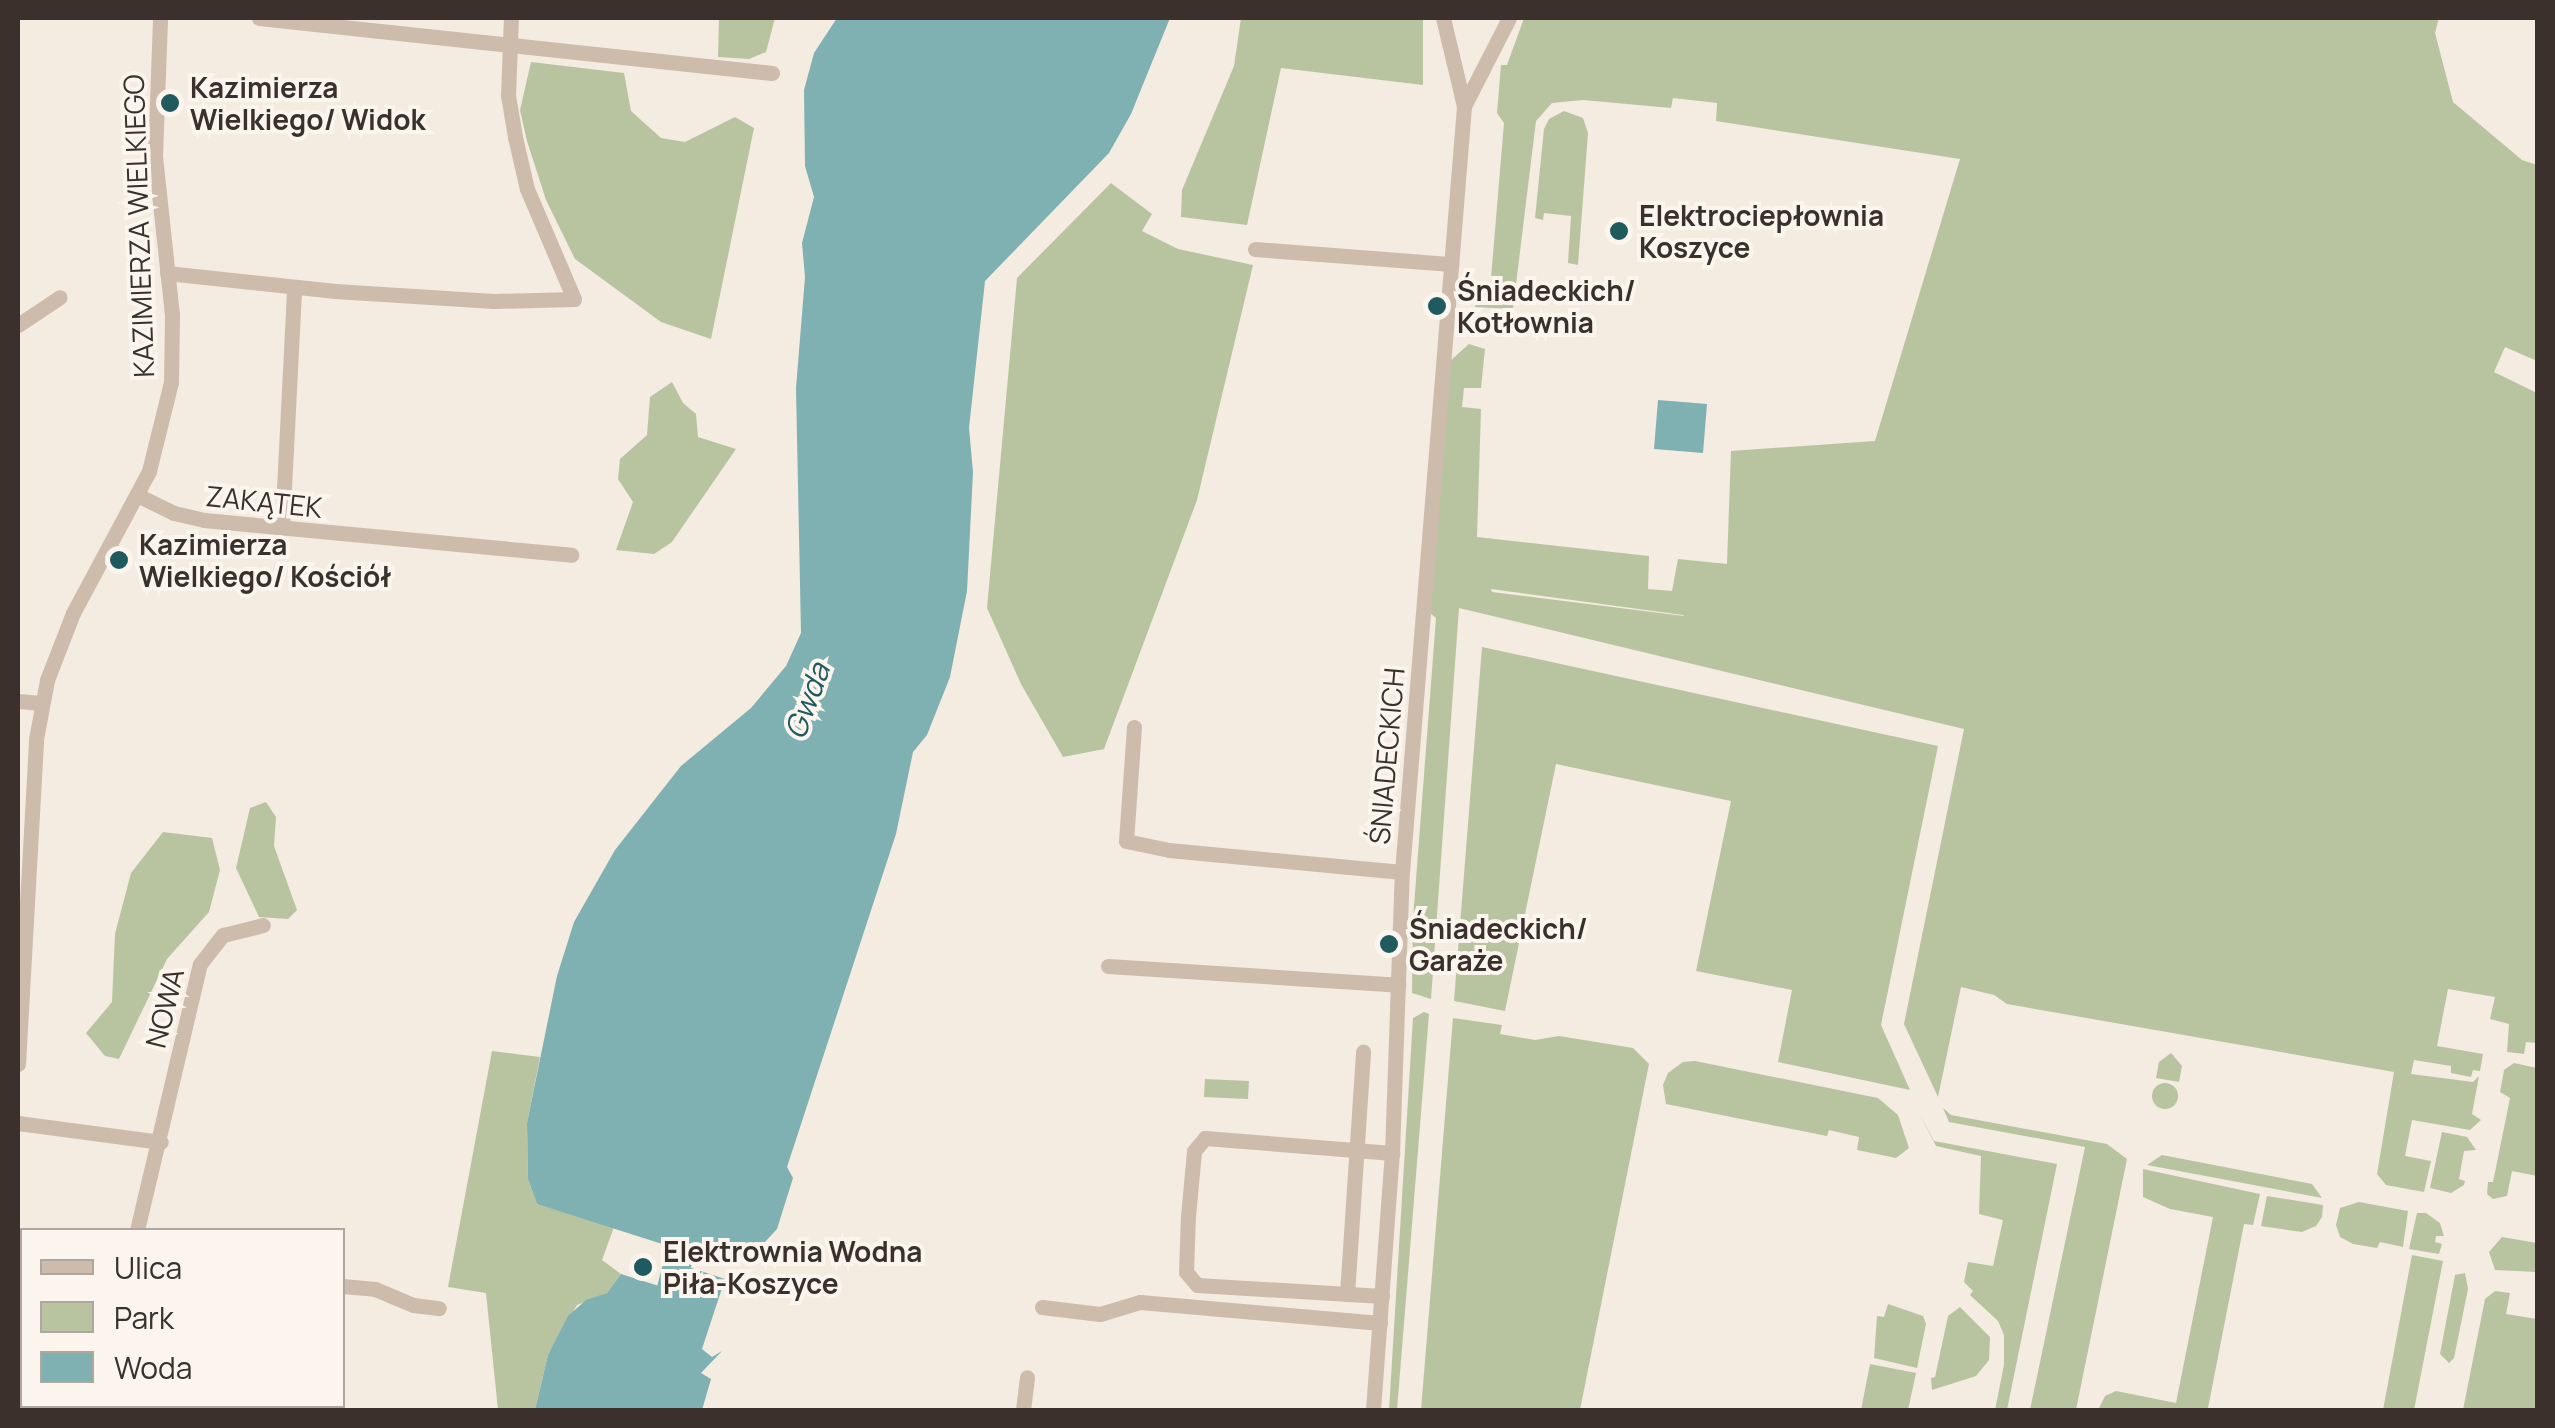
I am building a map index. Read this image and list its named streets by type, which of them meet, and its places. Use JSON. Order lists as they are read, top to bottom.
{
  "streets": {
    "street": [
      "KAZIMIERZA WIELKIEGO",
      "ZAKĄTEK",
      "ŚNIADECKICH",
      "NOWA"
    ]
  },
  "crossings": [
    ["KAZIMIERZA WIELKIEGO", "ZAKĄTEK"]
  ],
  "water": ["Gwda"],
  "places": [
    "Kazimierza Wielkiego/ Widok",
    "Elektrociepłownia Koszyce",
    "Śniadeckich/ Kotłownia",
    "Kazimierza Wielkiego/ Kościół",
    "Śniadeckich/ Garaże",
    "Elektrownia Wodna Piła-Koszyce"
  ],
  "legend": ["Ulica", "Park", "Woda"]
}
